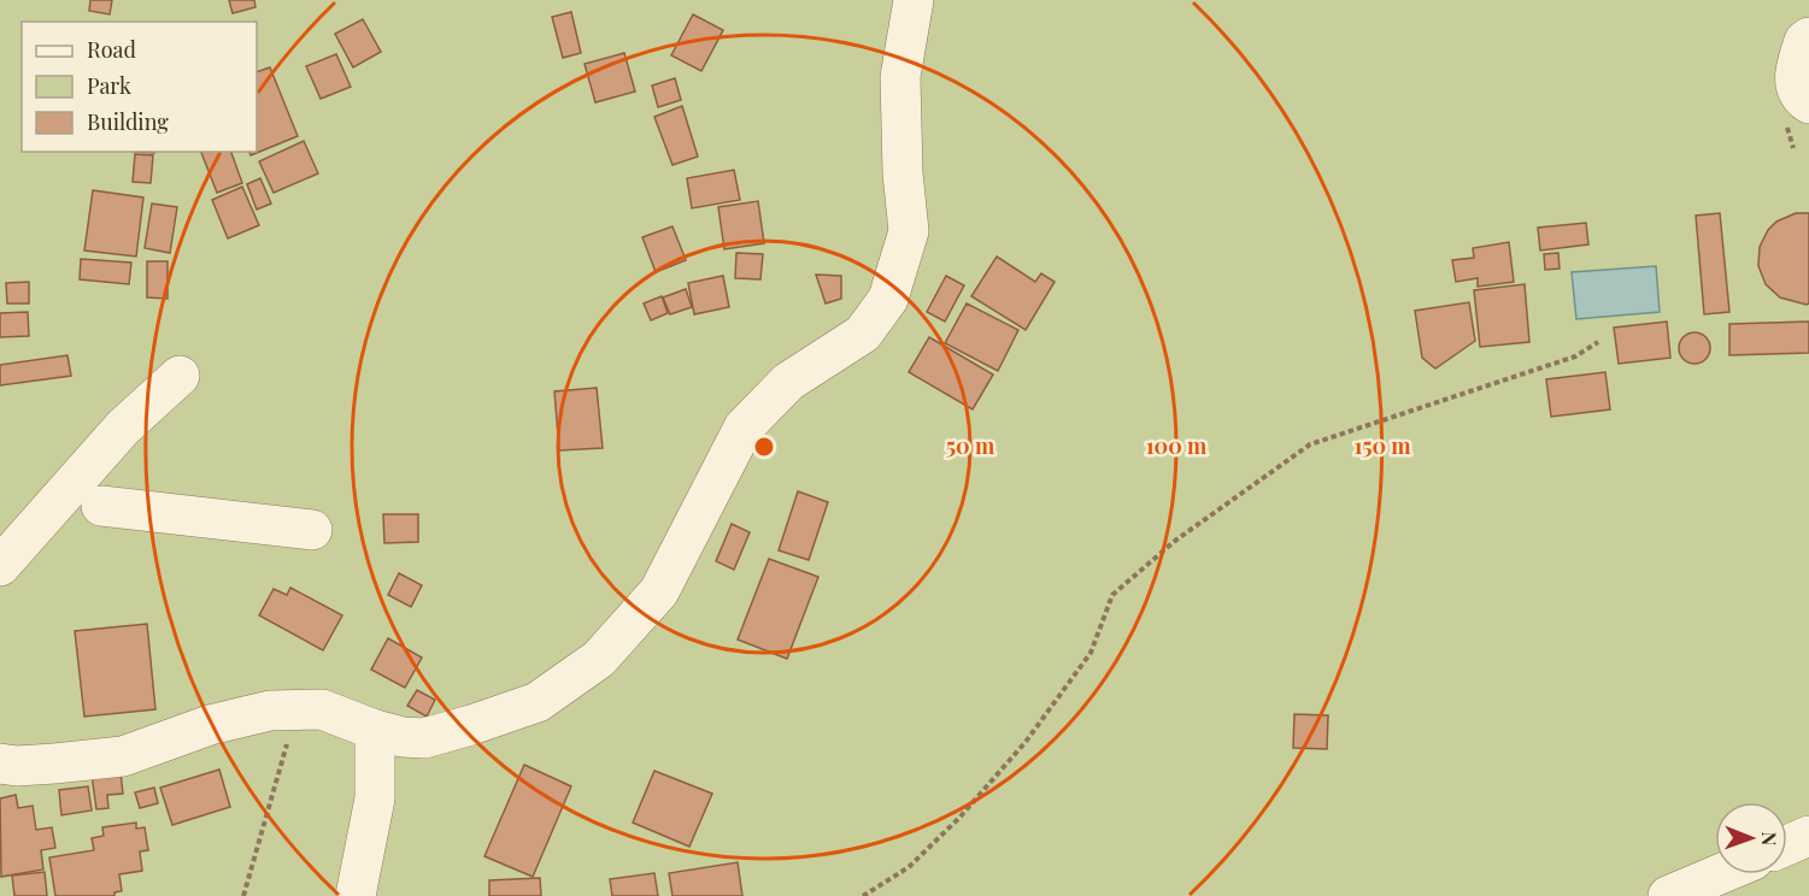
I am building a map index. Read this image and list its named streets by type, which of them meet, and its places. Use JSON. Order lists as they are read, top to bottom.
{
  "legend": ["Road", "Park", "Building"],
  "north": "right",
  "rings": ["50 m", "100 m", "150 m"]
}
